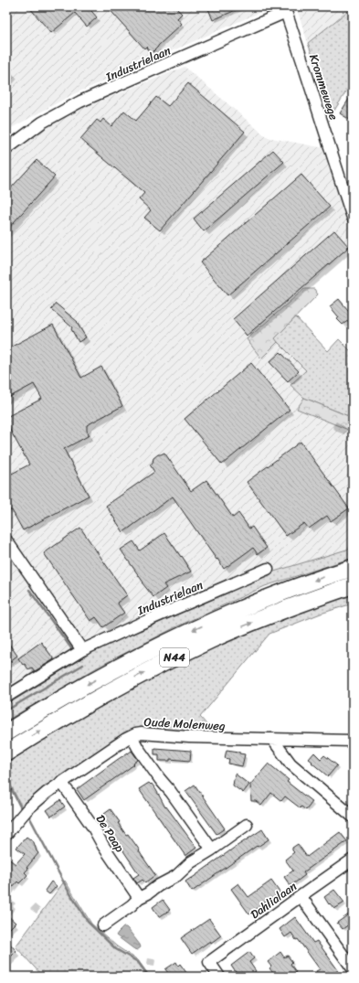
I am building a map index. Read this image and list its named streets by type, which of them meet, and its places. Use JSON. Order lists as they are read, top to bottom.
{
  "streets": {
    "highway": ["N44"],
    "street": [
      "Industrielaan",
      "Krommewege",
      "Oude Molenweg",
      "De Paap",
      "Dahlialaan"
    ]
  },
  "crossings": [
    ["Industrielaan", "Krommewege"],
    ["Oude Molenweg", "De Paap"]
  ]
}
